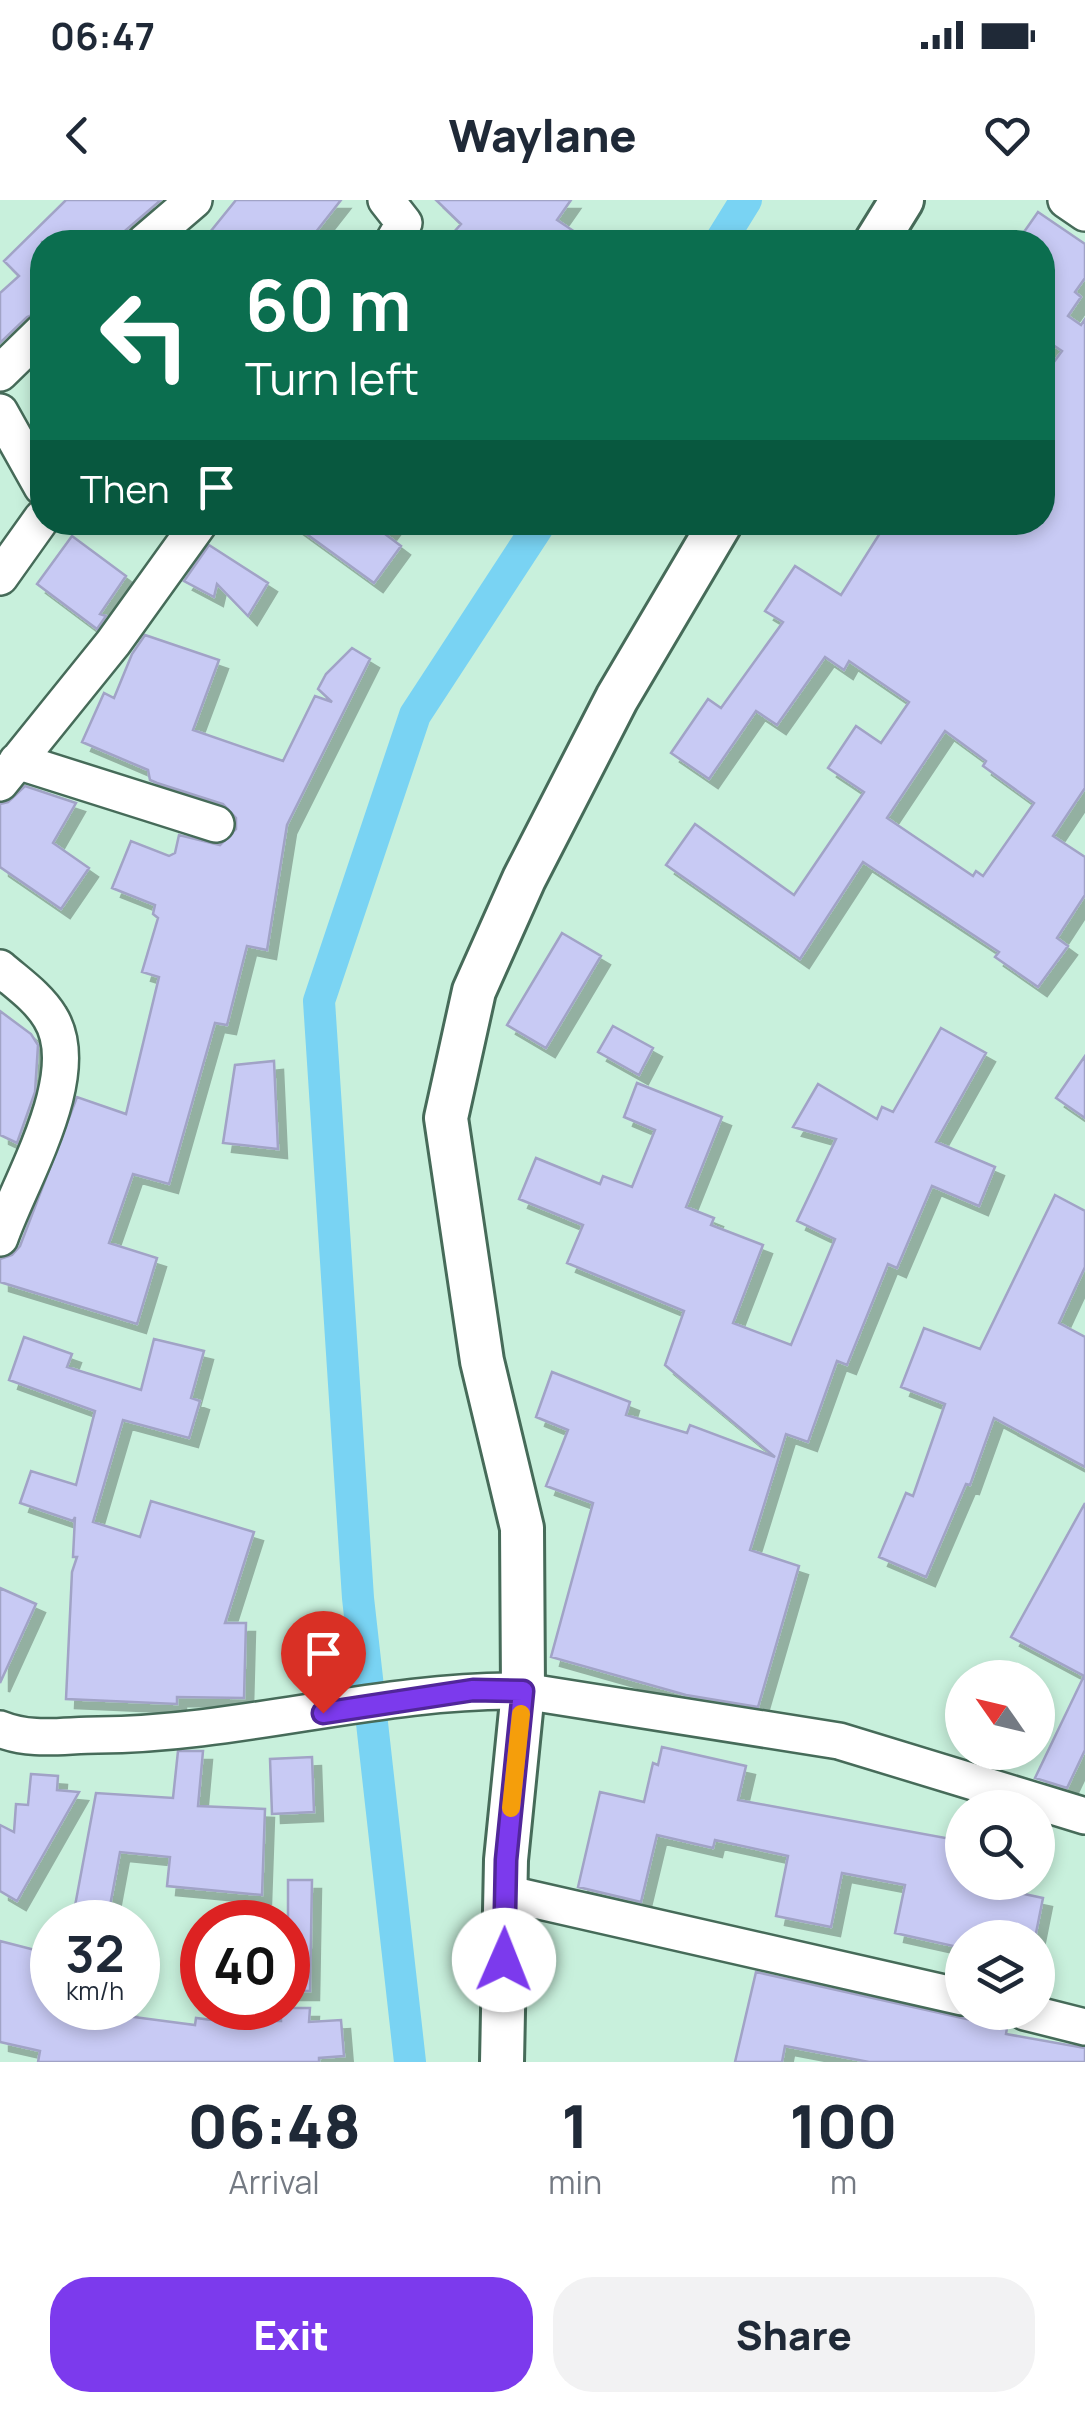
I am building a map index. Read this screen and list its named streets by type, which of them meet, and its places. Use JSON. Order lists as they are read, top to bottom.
{
  "north": "top left",
  "page": {
    "status": "06:47",
    "header": "Waylane",
    "turn": ["60 m", "Turn left"],
    "then": "Then",
    "speed": "32 km/h",
    "limit": "40",
    "eta": [
      "06:48",
      "Arrival",
      "1",
      "min",
      "100",
      "m"
    ],
    "buttons": ["Exit", "Share"]
  }
}
